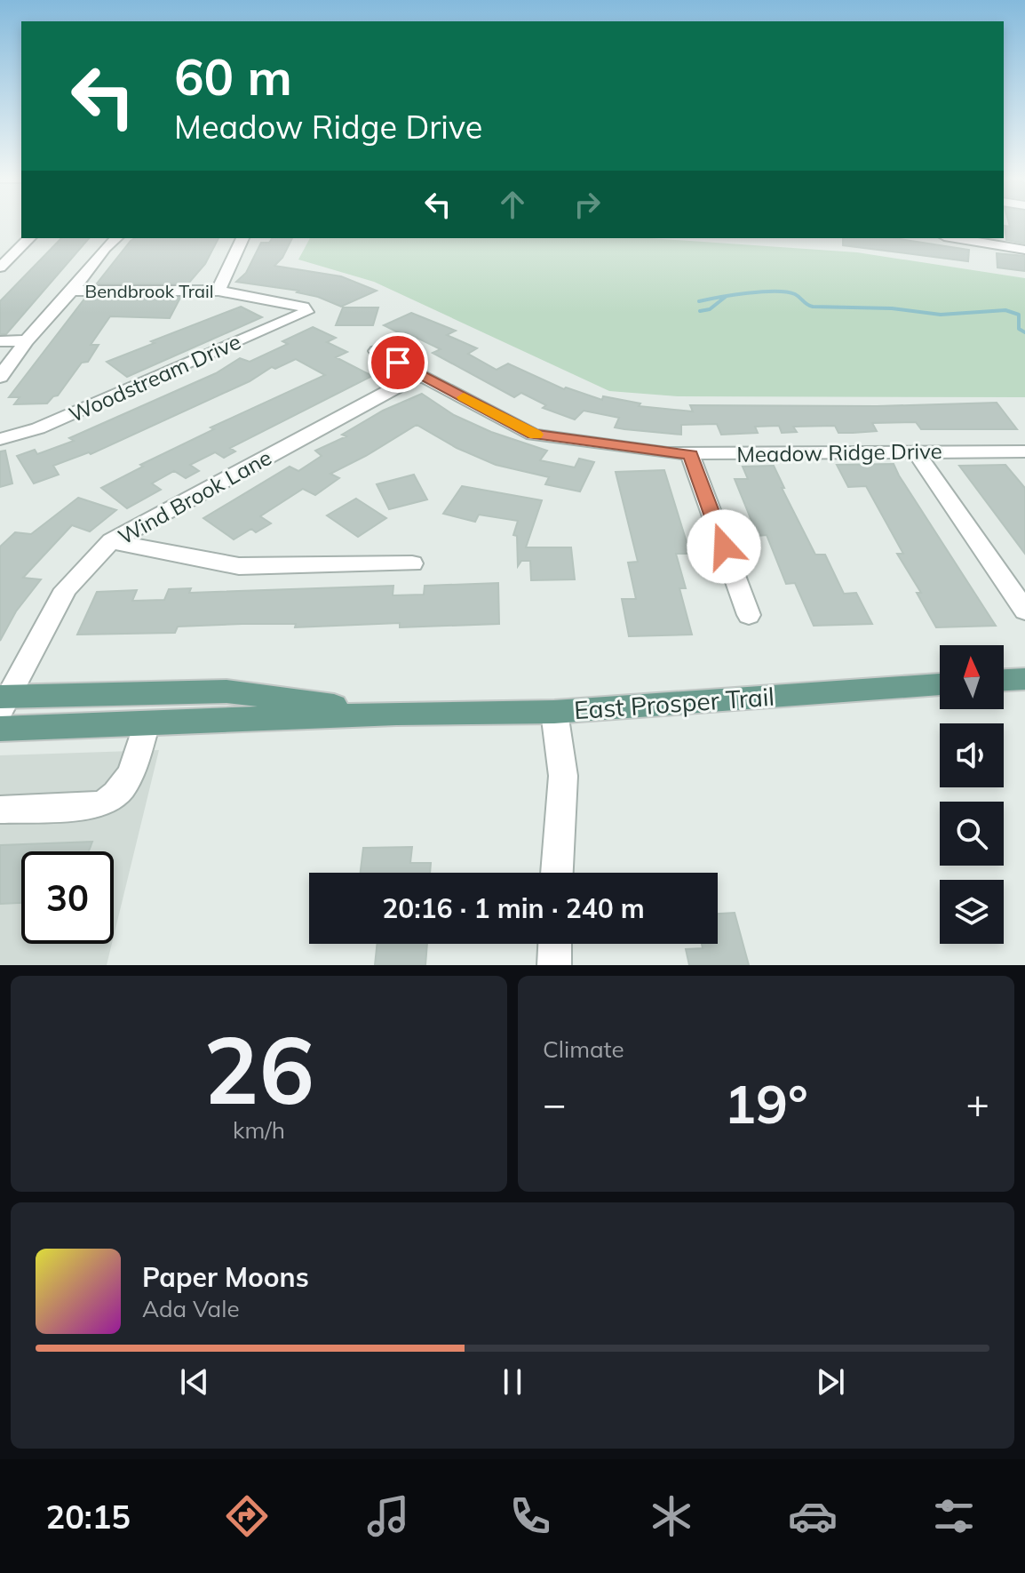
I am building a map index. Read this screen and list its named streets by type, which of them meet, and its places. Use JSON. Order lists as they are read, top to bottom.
{
  "streets": {
    "main road": ["East Prosper Trail"],
    "street": [
      "Bendbrook Trail",
      "Woodstream Drive",
      "Meadow Ridge Drive",
      "Wind Brook Lane"
    ]
  },
  "crossings": [
    ["Bendbrook Trail", "Woodstream Drive"],
    ["Meadow Ridge Drive", "Wind Brook Lane"],
    ["Wind Brook Lane", "East Prosper Trail"]
  ],
  "north": "top",
  "page": {
    "turn": ["60 m", "Meadow Ridge Drive"],
    "limit": "30",
    "trip": "20:16 · 1 min · 240 m",
    "tile": [
      ["26", "km/h"],
      "Climate"
    ],
    "heat": ["−", "19°", "+"],
    "song": ["Paper Moons", "Ada Vale"],
    "tabs": "20:15"
  }
}
